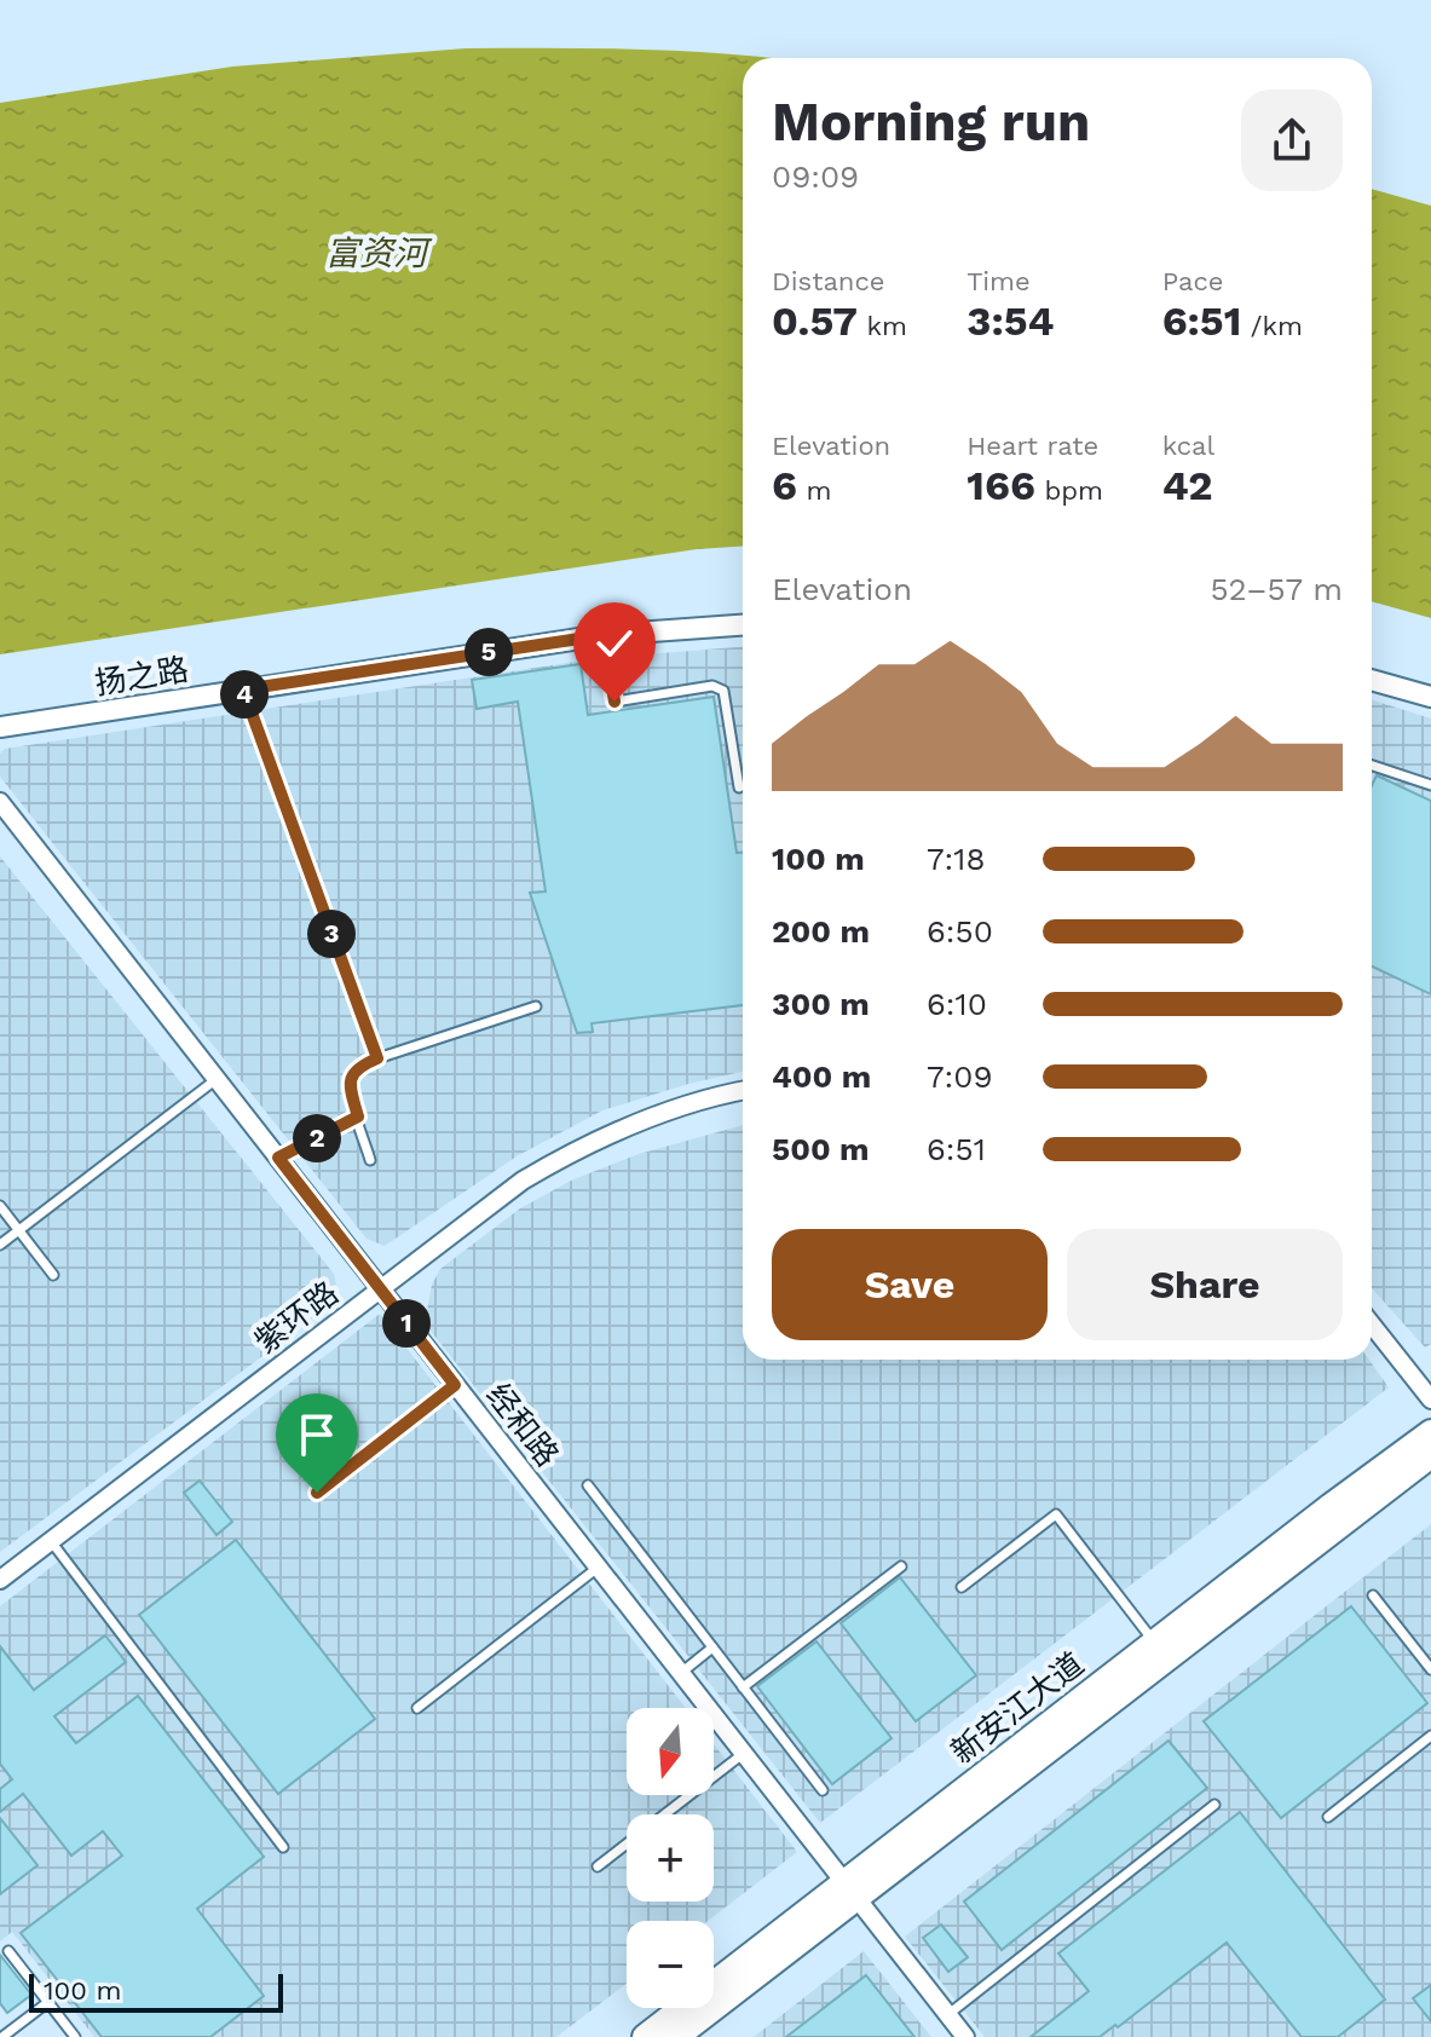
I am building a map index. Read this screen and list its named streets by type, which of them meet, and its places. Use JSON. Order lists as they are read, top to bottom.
{
  "streets": {
    "main road": ["新安江大道"],
    "street": ["扬之路", "紫环路", "经和路"]
  },
  "crossings": [
    ["紫环路", "经和路"],
    ["经和路", "新安江大道"]
  ],
  "water": ["富资河"],
  "scale_bar": "100 m",
  "north": "bottom",
  "page": {
    "heading": ["Morning run", "09:09"],
    "stats": [
      ["Distance", "0.57 km"],
      ["Time", "3:54"],
      ["Pace", "6:51 /km"],
      ["Elevation", "6 m"],
      ["Heart rate", "166 bpm"],
      ["kcal", "42"]
    ],
    "chart": ["Elevation", "52–57 m"],
    "pins": [
      "5",
      "4",
      "3",
      "2",
      "1"
    ],
    "list": [
      {
        "name": "100 m",
        "note": "7:18"
      },
      {
        "name": "200 m",
        "note": "6:50"
      },
      {
        "name": "300 m",
        "note": "6:10"
      },
      {
        "name": "400 m",
        "note": "7:09"
      },
      {
        "name": "500 m",
        "note": "6:51"
      }
    ],
    "buttons": ["Save", "Share"],
    "map_buttons": ["+", "−"],
    "scale": "100 m"
  }
}
